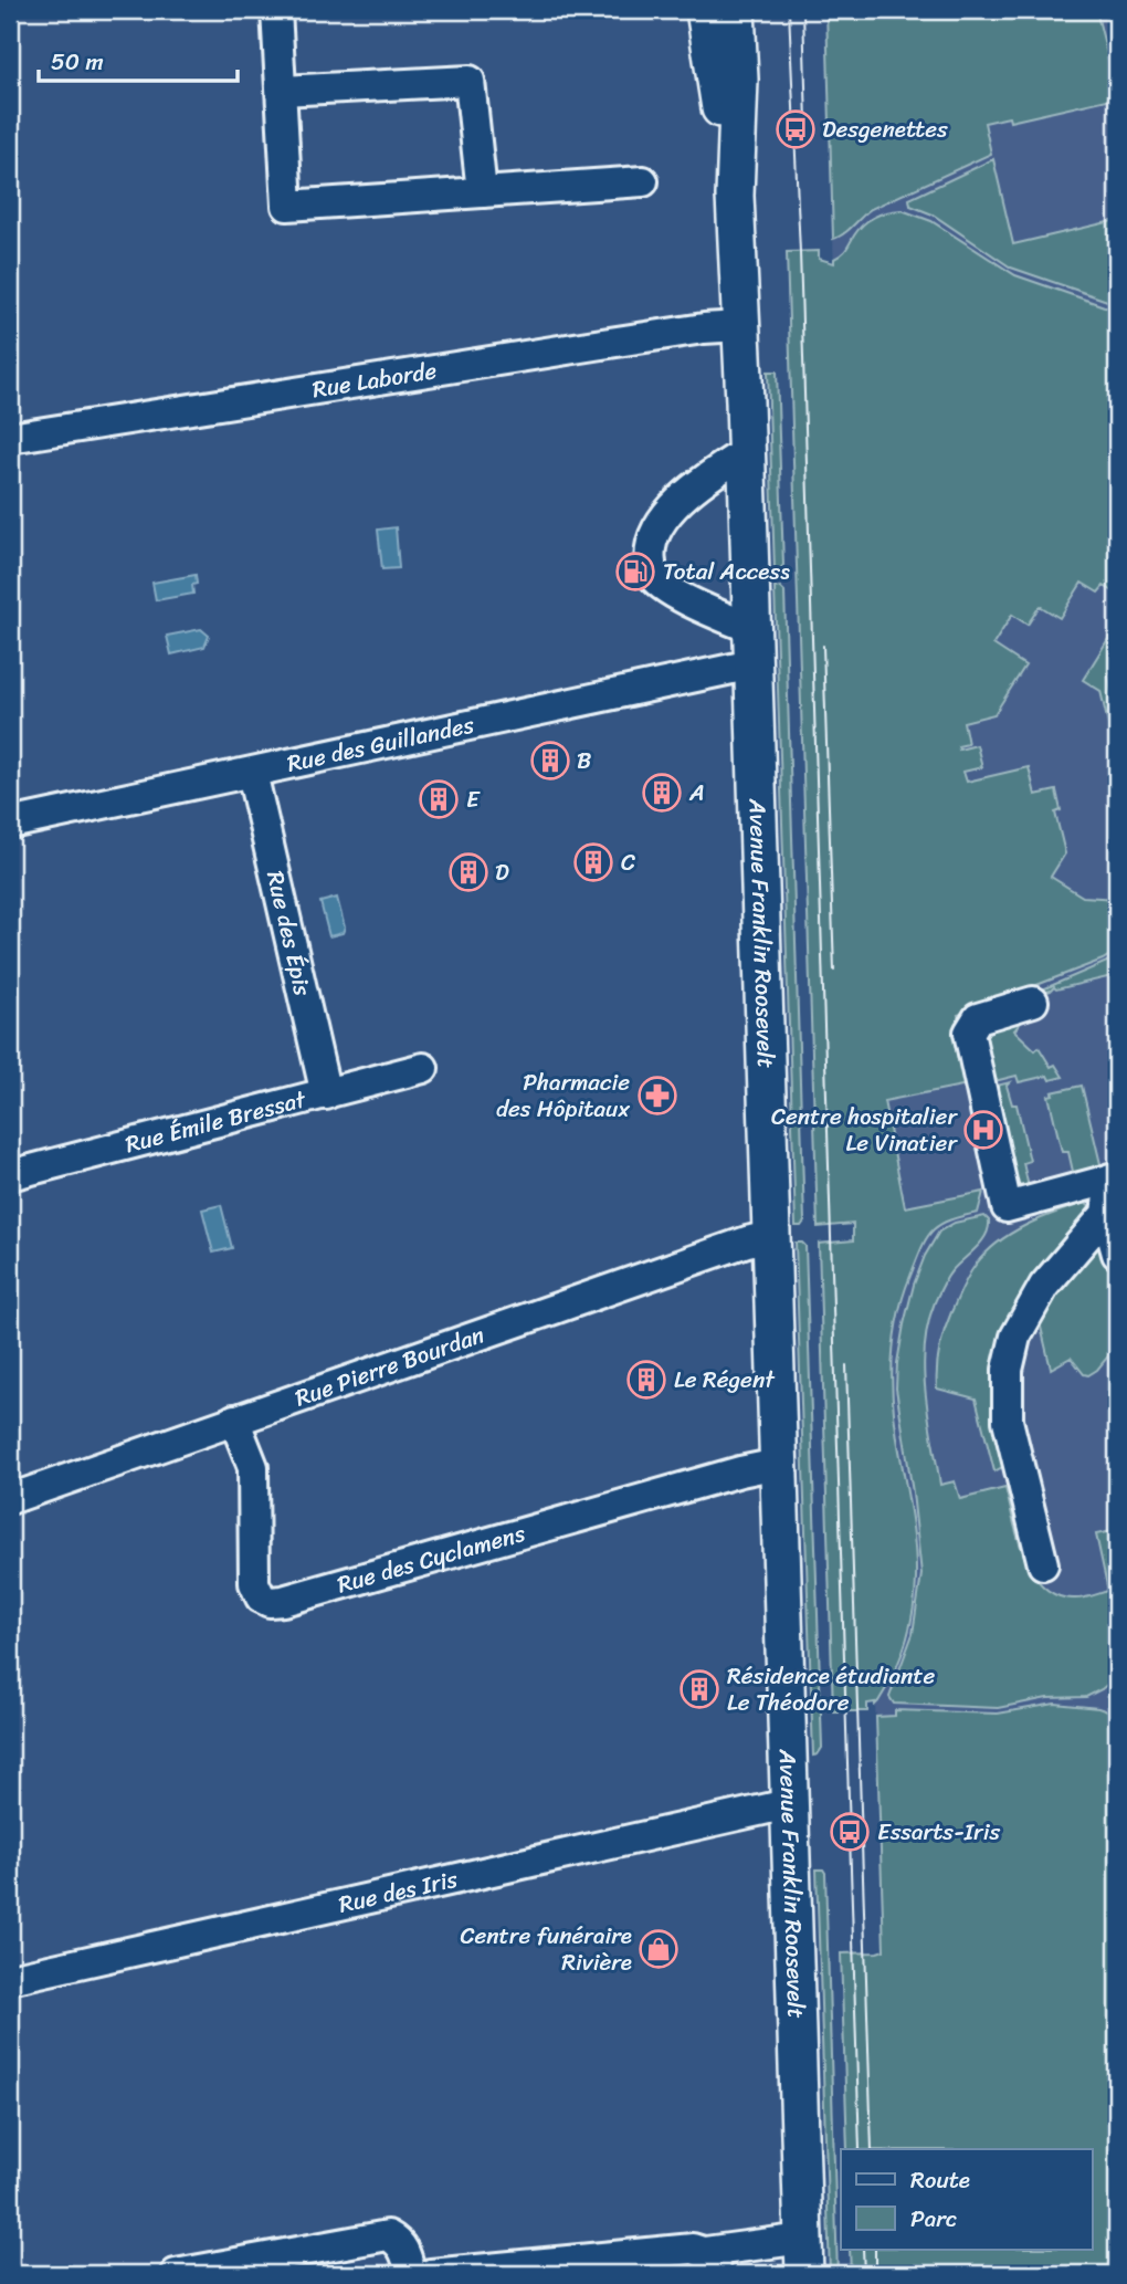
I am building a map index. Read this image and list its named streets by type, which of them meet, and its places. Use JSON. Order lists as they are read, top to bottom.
{
  "streets": {
    "main road": ["Avenue Franklin Roosevelt"],
    "street": [
      "Rue Laborde",
      "Rue des Guillandes",
      "Rue des Épis",
      "Rue Émile Bressat",
      "Rue Pierre Bourdan",
      "Rue des Cyclamens",
      "Rue des Iris"
    ]
  },
  "crossings": [
    ["Rue Laborde", "Avenue Franklin Roosevelt"],
    ["Rue des Guillandes", "Rue des Épis"],
    ["Rue des Guillandes", "Avenue Franklin Roosevelt"],
    ["Rue des Épis", "Rue Émile Bressat"],
    ["Avenue Franklin Roosevelt", "Rue Pierre Bourdan"],
    ["Avenue Franklin Roosevelt", "Rue des Cyclamens"],
    ["Avenue Franklin Roosevelt", "Rue des Iris"],
    ["Rue Pierre Bourdan", "Rue des Cyclamens"]
  ],
  "places": {
    "bus stop": ["Desgenettes", "Essarts-Iris"],
    "fuel station": ["Total Access"],
    "building": [
      "B",
      "A",
      "E",
      "C",
      "D",
      "Le Régent",
      "Résidence étudiante Le Théodore"
    ],
    "pharmacy": ["Pharmacie des Hôpitaux"],
    "hospital": ["Centre hospitalier Le Vinatier"],
    "shop": ["Centre funéraire Rivière"]
  },
  "legend": ["Route", "Parc"],
  "scale_bar": "50 m"
}
